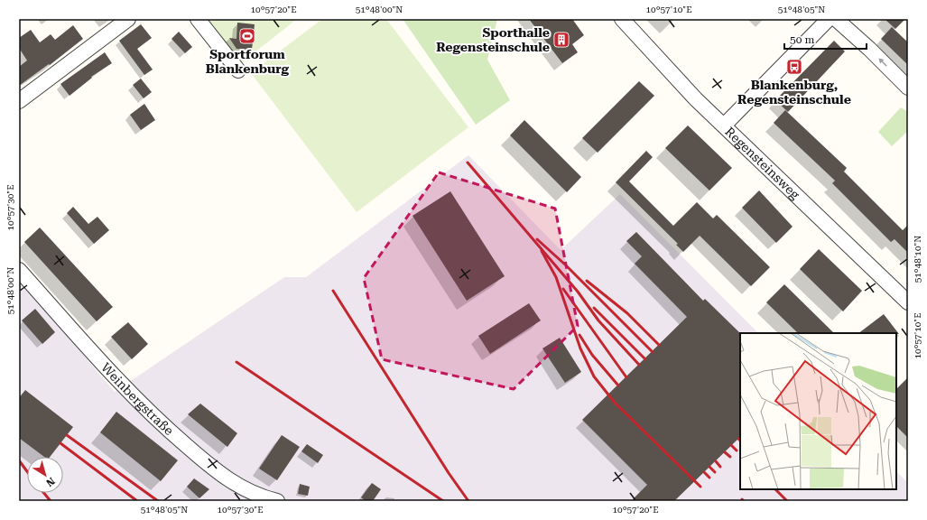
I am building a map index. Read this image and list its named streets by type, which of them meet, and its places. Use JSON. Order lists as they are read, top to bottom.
{
  "streets": {
    "street": ["Regensteinsweg", "Weinbergstraße"]
  },
  "places": {
    "sports": ["Sportforum Blankenburg"],
    "building": ["Sporthalle Regensteinschule"],
    "bus stop": ["Blankenburg, Regensteinschule"]
  },
  "scale_bar": "50 m",
  "north": "bottom right",
  "coordinates": [
    "10°57'20\"E",
    "51°48'00\"N",
    "10°57'10\"E",
    "51°48'05\"N",
    "10°57'30\"E",
    "51°48'10\"N"
  ]
}
